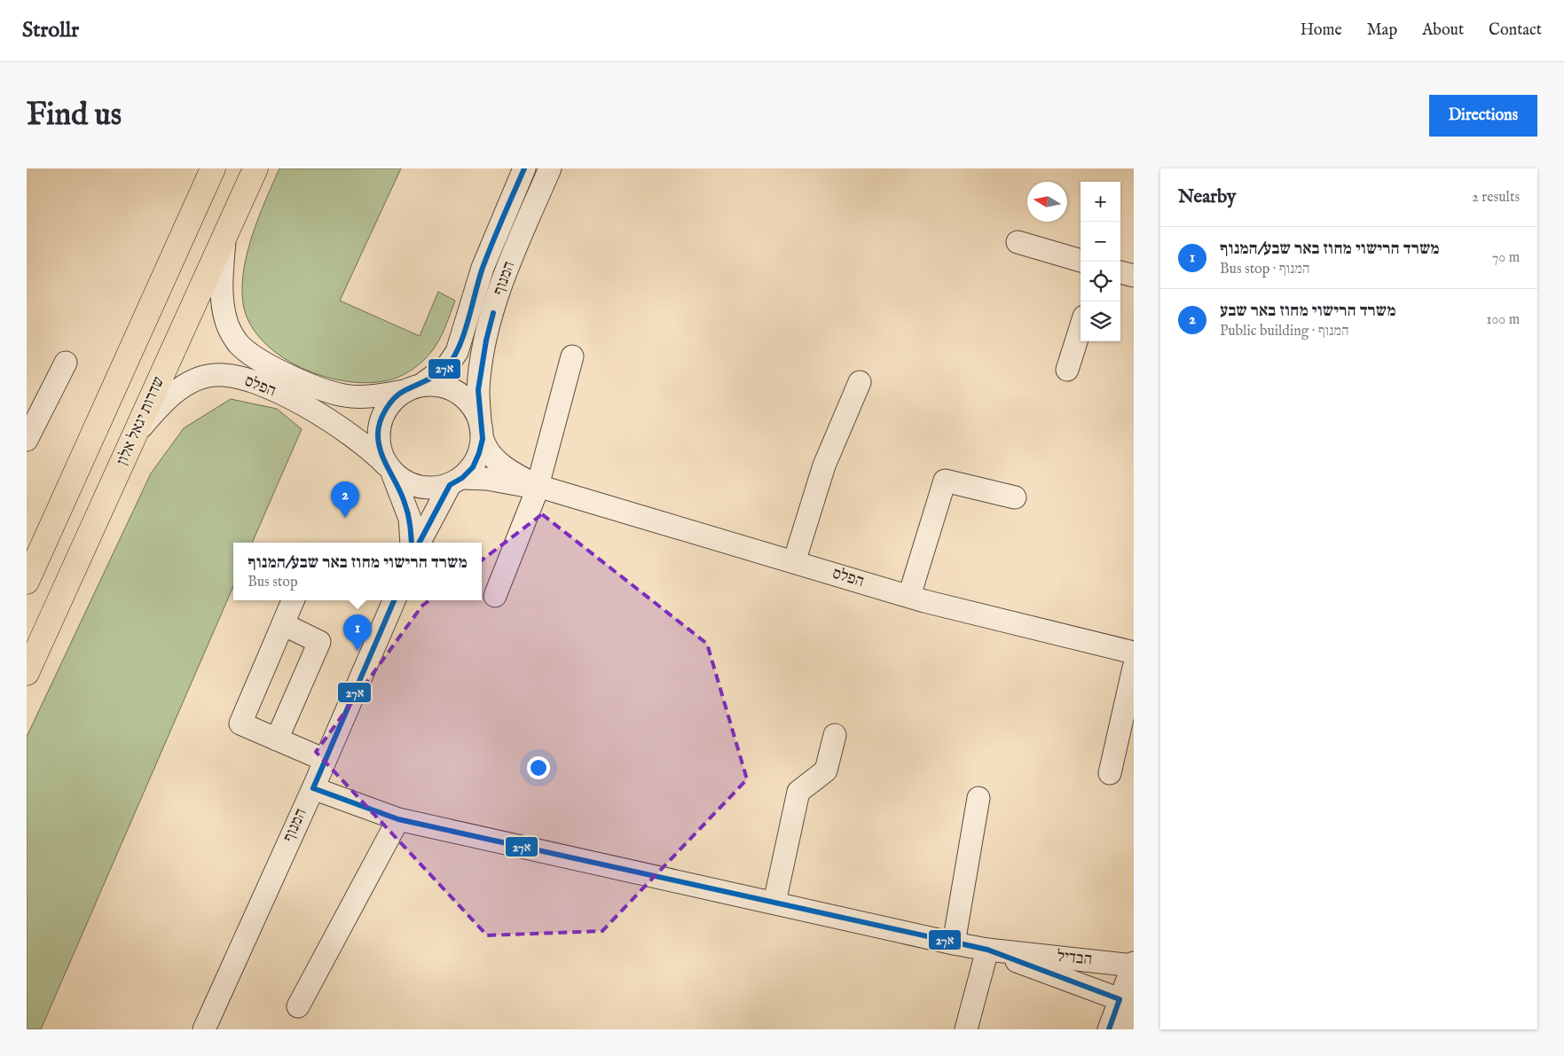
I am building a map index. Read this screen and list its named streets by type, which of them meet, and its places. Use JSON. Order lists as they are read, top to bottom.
{
  "streets": {
    "highway": ["שדרות יגאל אלון"],
    "street": ["המנוף", "הפלס", "הבדיל"]
  },
  "crossings": [
    ["המנוף", "הפלס"],
    ["המנוף", "הבדיל"],
    ["הפלס", "שדרות יגאל אלון"]
  ],
  "lines": ["transit line 27א"],
  "north": "left",
  "page": {
    "header": "Strollr",
    "nav": [
      "Home",
      "Map",
      "About",
      "Contact"
    ],
    "buttons": "Directions",
    "title": "Find us",
    "heading": ["Nearby", "2 results"],
    "map_buttons": ["+", "−"],
    "list": [
      {
        "mark": "1",
        "name": "משרד הרישוי מחוז באר שבע/המנוף",
        "note": "Bus stop · המנוף",
        "value": "70 m"
      },
      {
        "mark": "2",
        "name": "משרד הרישוי מחוז באר שבע",
        "note": "Public building · המנוף",
        "value": "100 m"
      }
    ],
    "pins": ["2", "1"],
    "popup": ["משרד הרישוי מחוז באר שבע/המנוף", "Bus stop"]
  }
}
